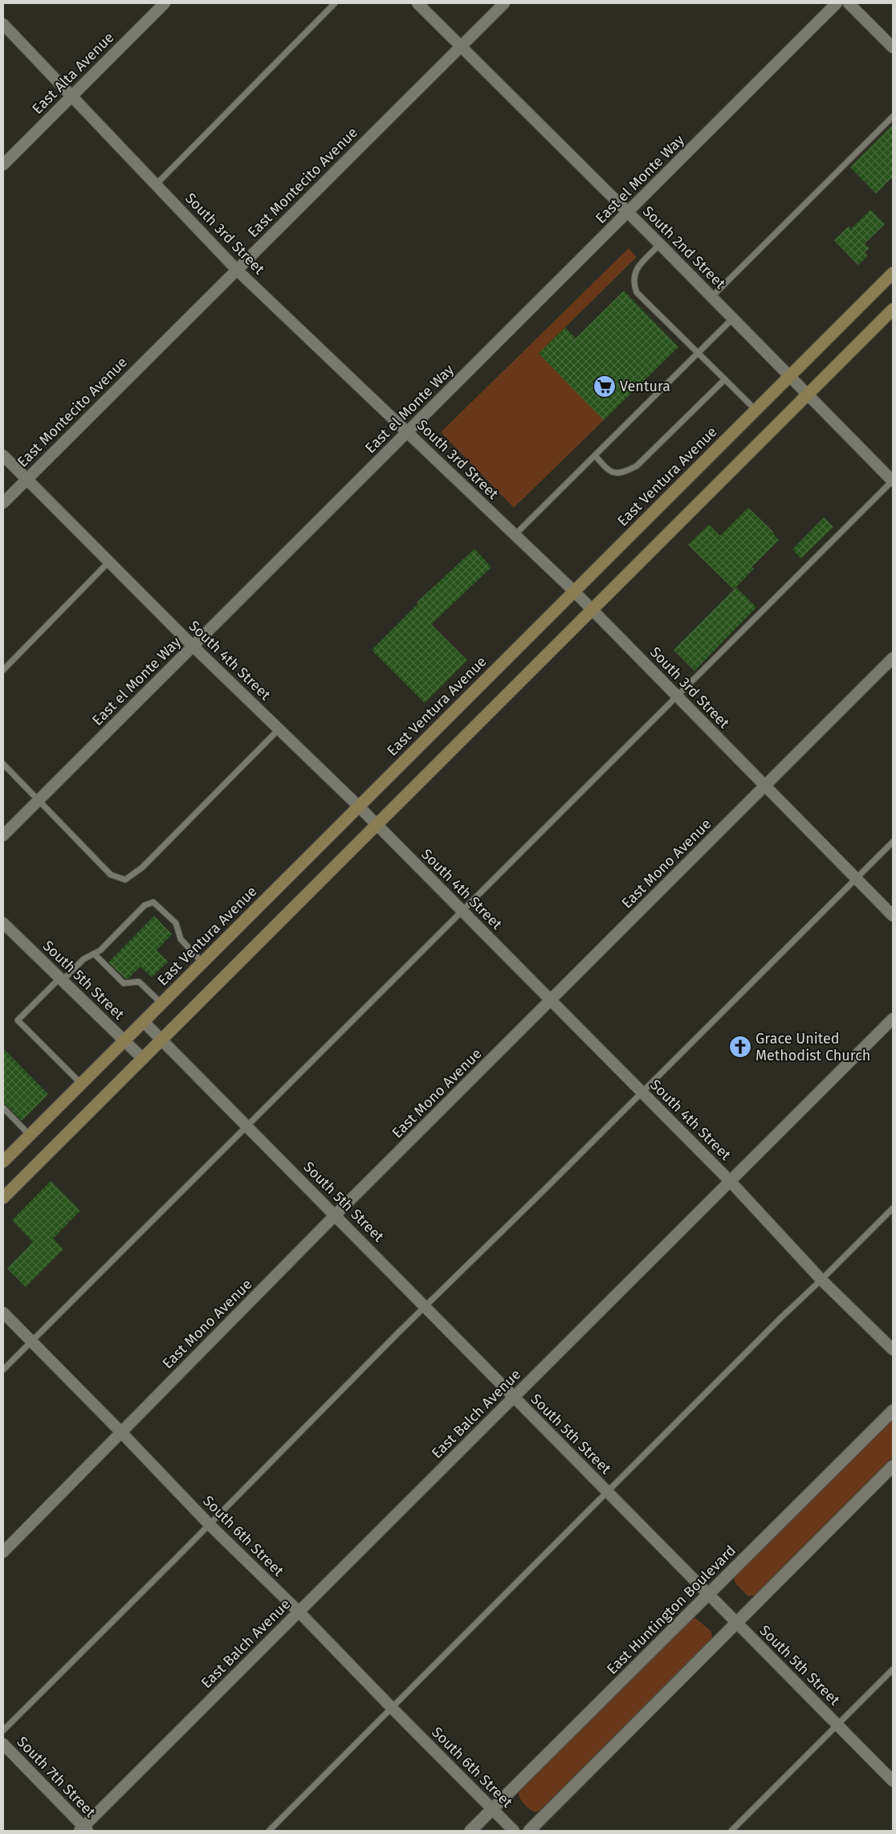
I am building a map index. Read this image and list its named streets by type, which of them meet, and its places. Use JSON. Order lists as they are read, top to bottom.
{
  "streets": {
    "main road": ["East Ventura Avenue"],
    "street": [
      "East Alta Avenue",
      "East el Monte Way",
      "East Montecito Avenue",
      "South 3rd Street",
      "South 2nd Street",
      "South 4th Street",
      "East Mono Avenue",
      "South 5th Street",
      "East Balch Avenue",
      "South 6th Street",
      "East Huntington Boulevard",
      "South 7th Street"
    ]
  },
  "crossings": [
    ["East Alta Avenue", "South 3rd Street"],
    ["East el Monte Way", "South 3rd Street"],
    ["East el Monte Way", "South 2nd Street"],
    ["East el Monte Way", "South 4th Street"],
    ["East Montecito Avenue", "South 3rd Street"],
    ["East Montecito Avenue", "South 2nd Street"],
    ["East Montecito Avenue", "South 4th Street"],
    ["South 3rd Street", "East Ventura Avenue"],
    ["South 3rd Street", "East Mono Avenue"],
    ["South 2nd Street", "East Ventura Avenue"],
    ["East Ventura Avenue", "South 4th Street"],
    ["East Ventura Avenue", "South 5th Street"],
    ["South 4th Street", "East Mono Avenue"],
    ["South 4th Street", "East Balch Avenue"],
    ["East Mono Avenue", "South 5th Street"],
    ["East Mono Avenue", "South 6th Street"],
    ["South 5th Street", "East Balch Avenue"],
    ["South 5th Street", "East Huntington Boulevard"],
    ["East Balch Avenue", "South 6th Street"],
    ["East Balch Avenue", "South 7th Street"],
    ["South 6th Street", "East Huntington Boulevard"]
  ],
  "places": {
    "supermarket": ["Ventura"],
    "church": ["Grace United Methodist Church"]
  }
}
